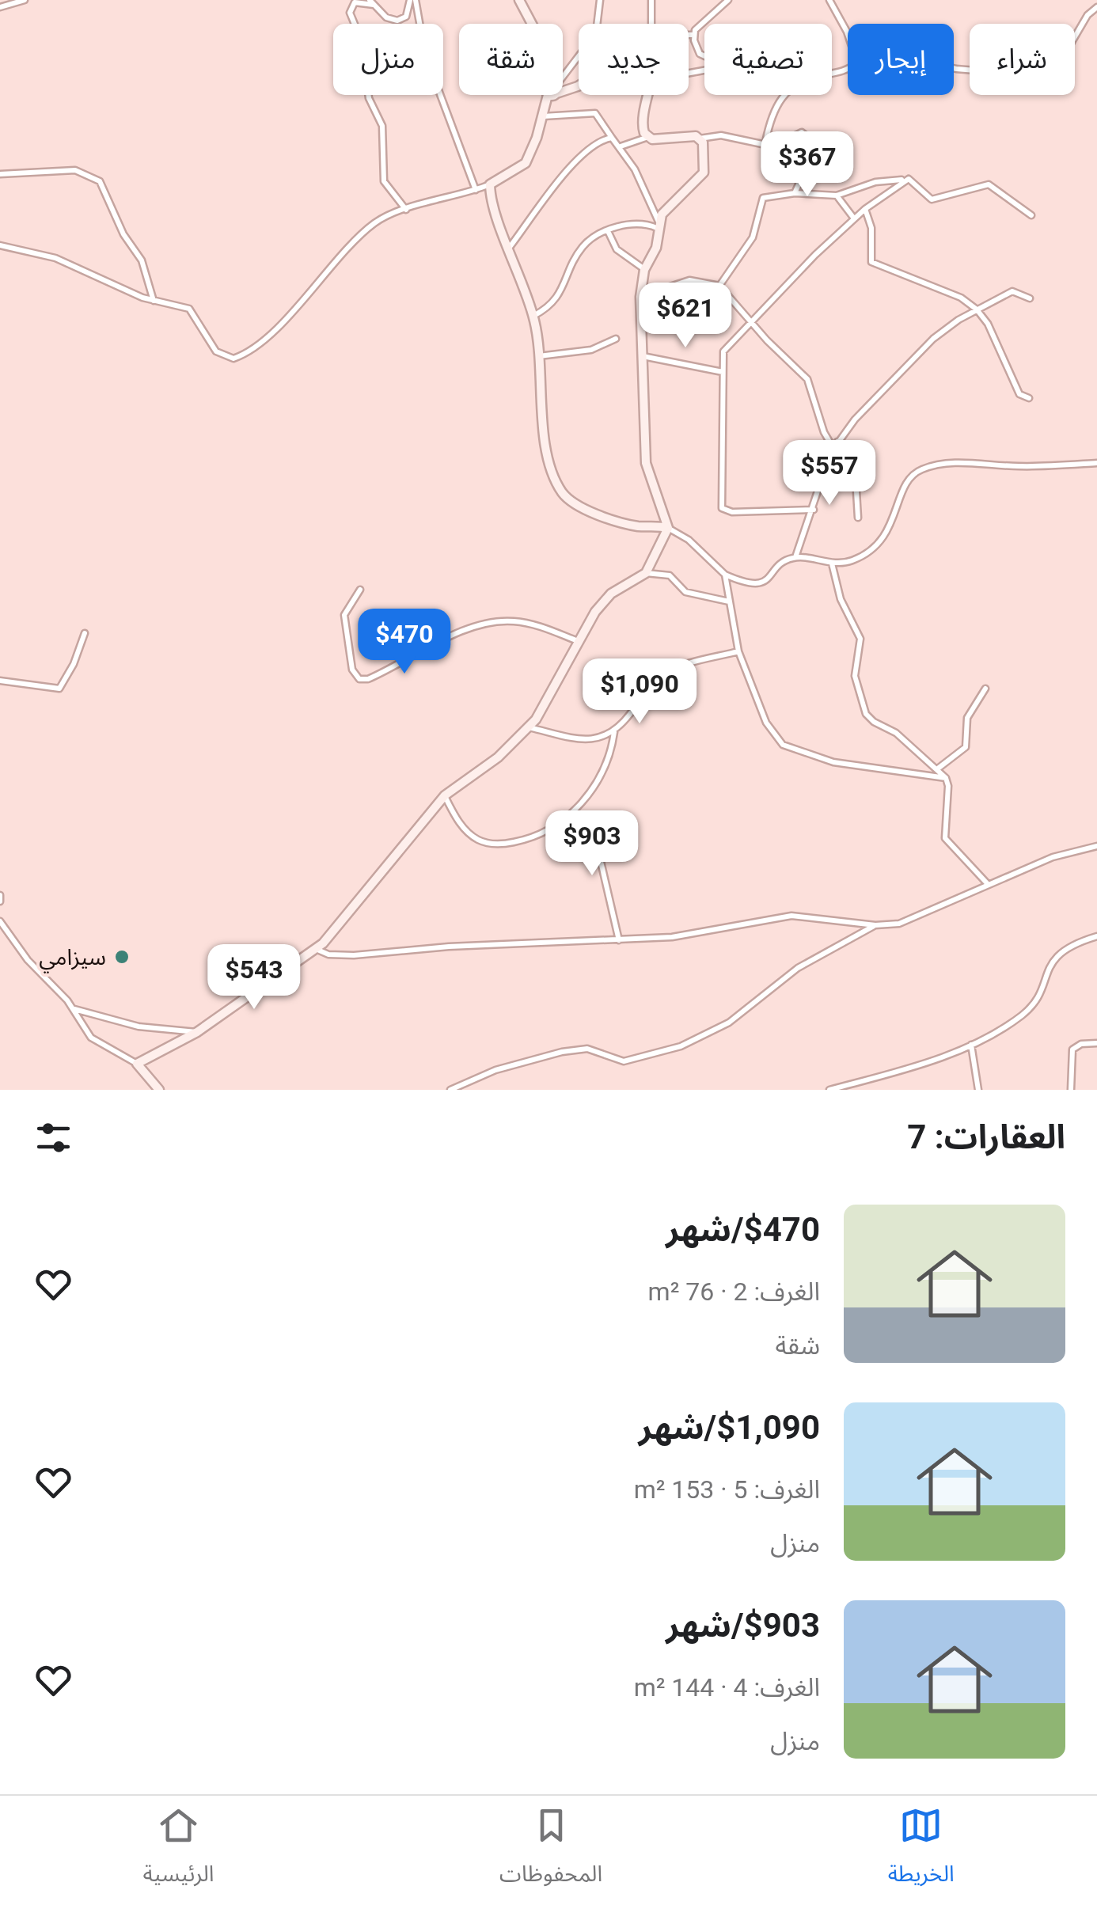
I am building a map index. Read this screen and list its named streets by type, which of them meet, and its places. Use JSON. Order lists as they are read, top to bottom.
{
  "places": ["سيزامي"],
  "page": {
    "chip": [
      "شراء",
      "إيجار",
      "تصفية",
      "جديد",
      "شقة",
      "منزل"
    ],
    "price": [
      "$367",
      "$621",
      "$557",
      "$470",
      "$1,090",
      "$903",
      "$543"
    ],
    "heading": "العقارات: 7",
    "list": [
      {
        "name": "$470/شهر",
        "note": "الغرف: 2 · 76 m² · شقة"
      },
      {
        "name": "$1,090/شهر",
        "note": "الغرف: 5 · 153 m² · منزل"
      },
      {
        "name": "$903/شهر",
        "note": "الغرف: 4 · 144 m² · منزل"
      }
    ],
    "tabs": ["الخريطة", "المحفوظات", "الرئيسية"]
  }
}
